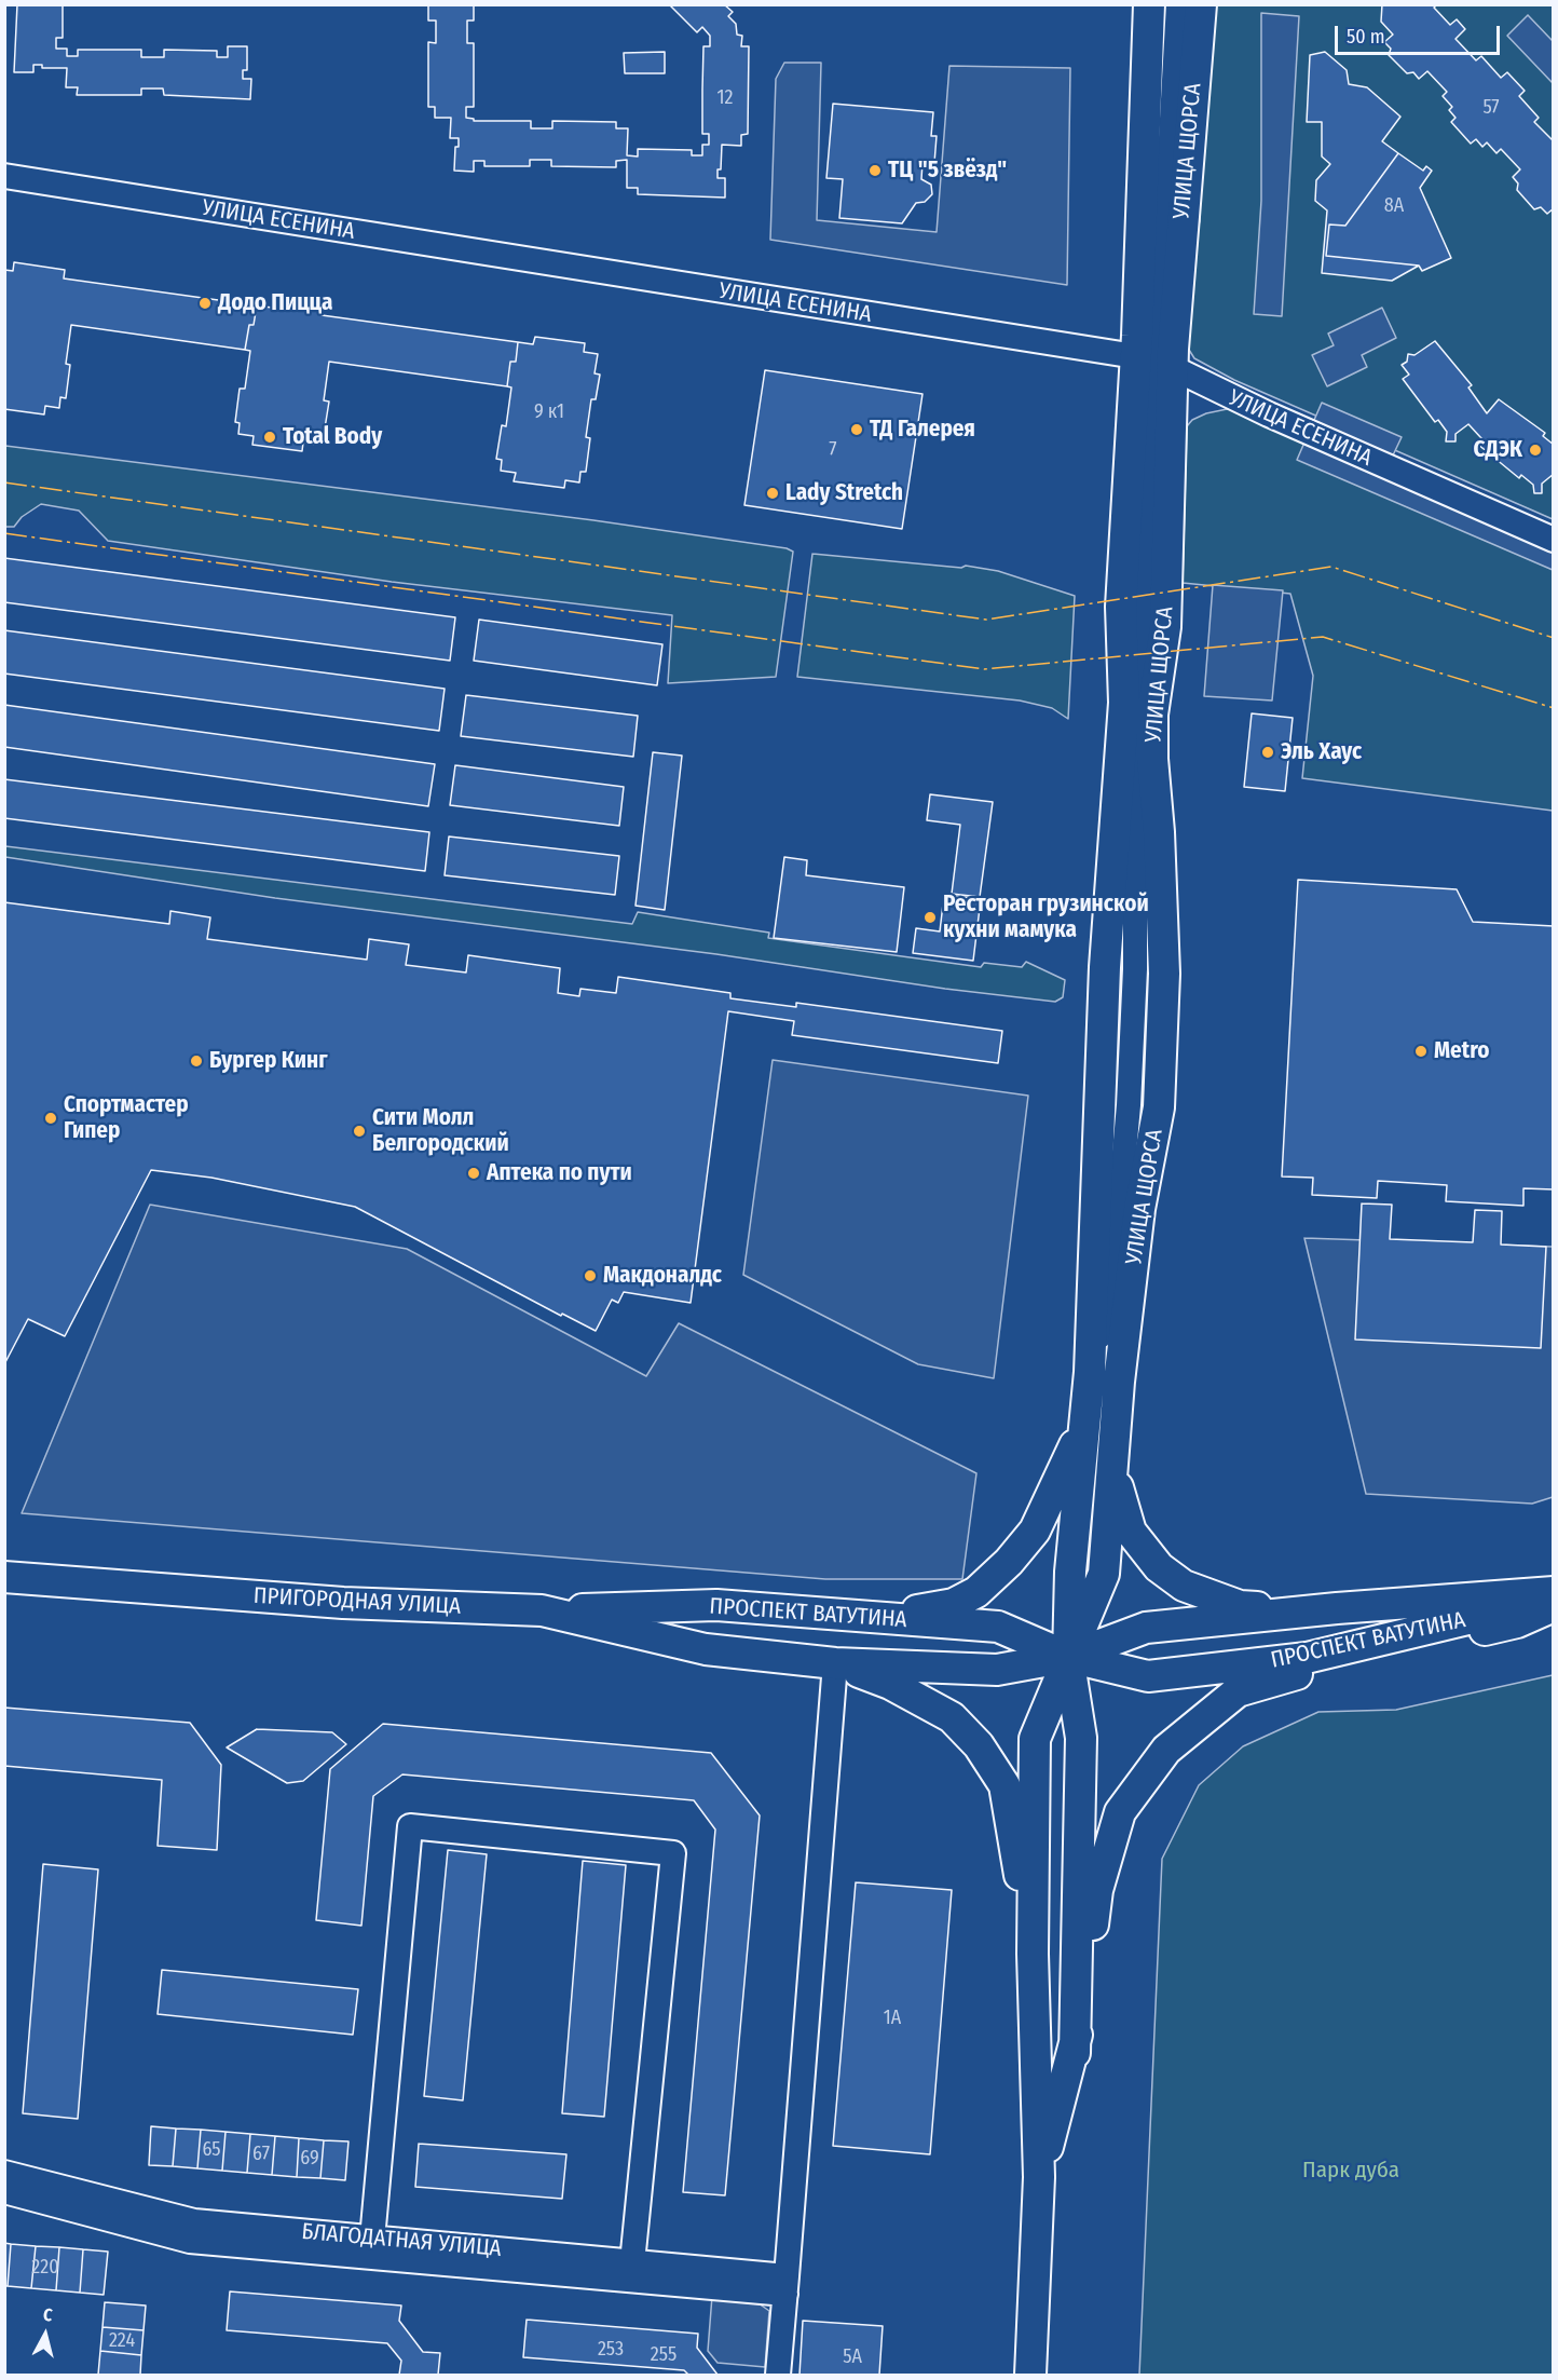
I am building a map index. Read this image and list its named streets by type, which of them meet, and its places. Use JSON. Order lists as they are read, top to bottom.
{
  "streets": {
    "main road": ["УЛИЦА ЩОРСА", "ПРИГОРОДНАЯ УЛИЦА", "ПРОСПЕКТ ВАТУТИНА"],
    "street": ["УЛИЦА ЕСЕНИНА", "БЛАГОДАТНАЯ УЛИЦА"]
  },
  "crossings": [
    ["УЛИЦА ЩОРСА", "УЛИЦА ЕСЕНИНА"],
    ["УЛИЦА ЩОРСА", "ПРОСПЕКТ ВАТУТИНА"],
    ["ПРИГОРОДНАЯ УЛИЦА", "ПРОСПЕКТ ВАТУТИНА"]
  ],
  "parks": ["Парк дуба"],
  "places": [
    "ТЦ \"5 звёзд\"",
    "Додо Пицца",
    "ТД Галерея",
    "Total Body",
    "СДЭК",
    "Lady Stretch",
    "Эль Хаус",
    "Ресторан грузинской кухни мамука",
    "Metro",
    "Бургер Кинг",
    "Спортмастер Гипер",
    "Сити Молл Белгородский",
    "Аптека по пути",
    "Макдоналдс"
  ],
  "house_numbers": [
    "12",
    "57",
    "8А",
    "9 к1",
    "7",
    "1А",
    "65",
    "67",
    "69",
    "220",
    "224",
    "253",
    "255",
    "5А"
  ],
  "scale_bar": "50 m",
  "north": "top"
}
